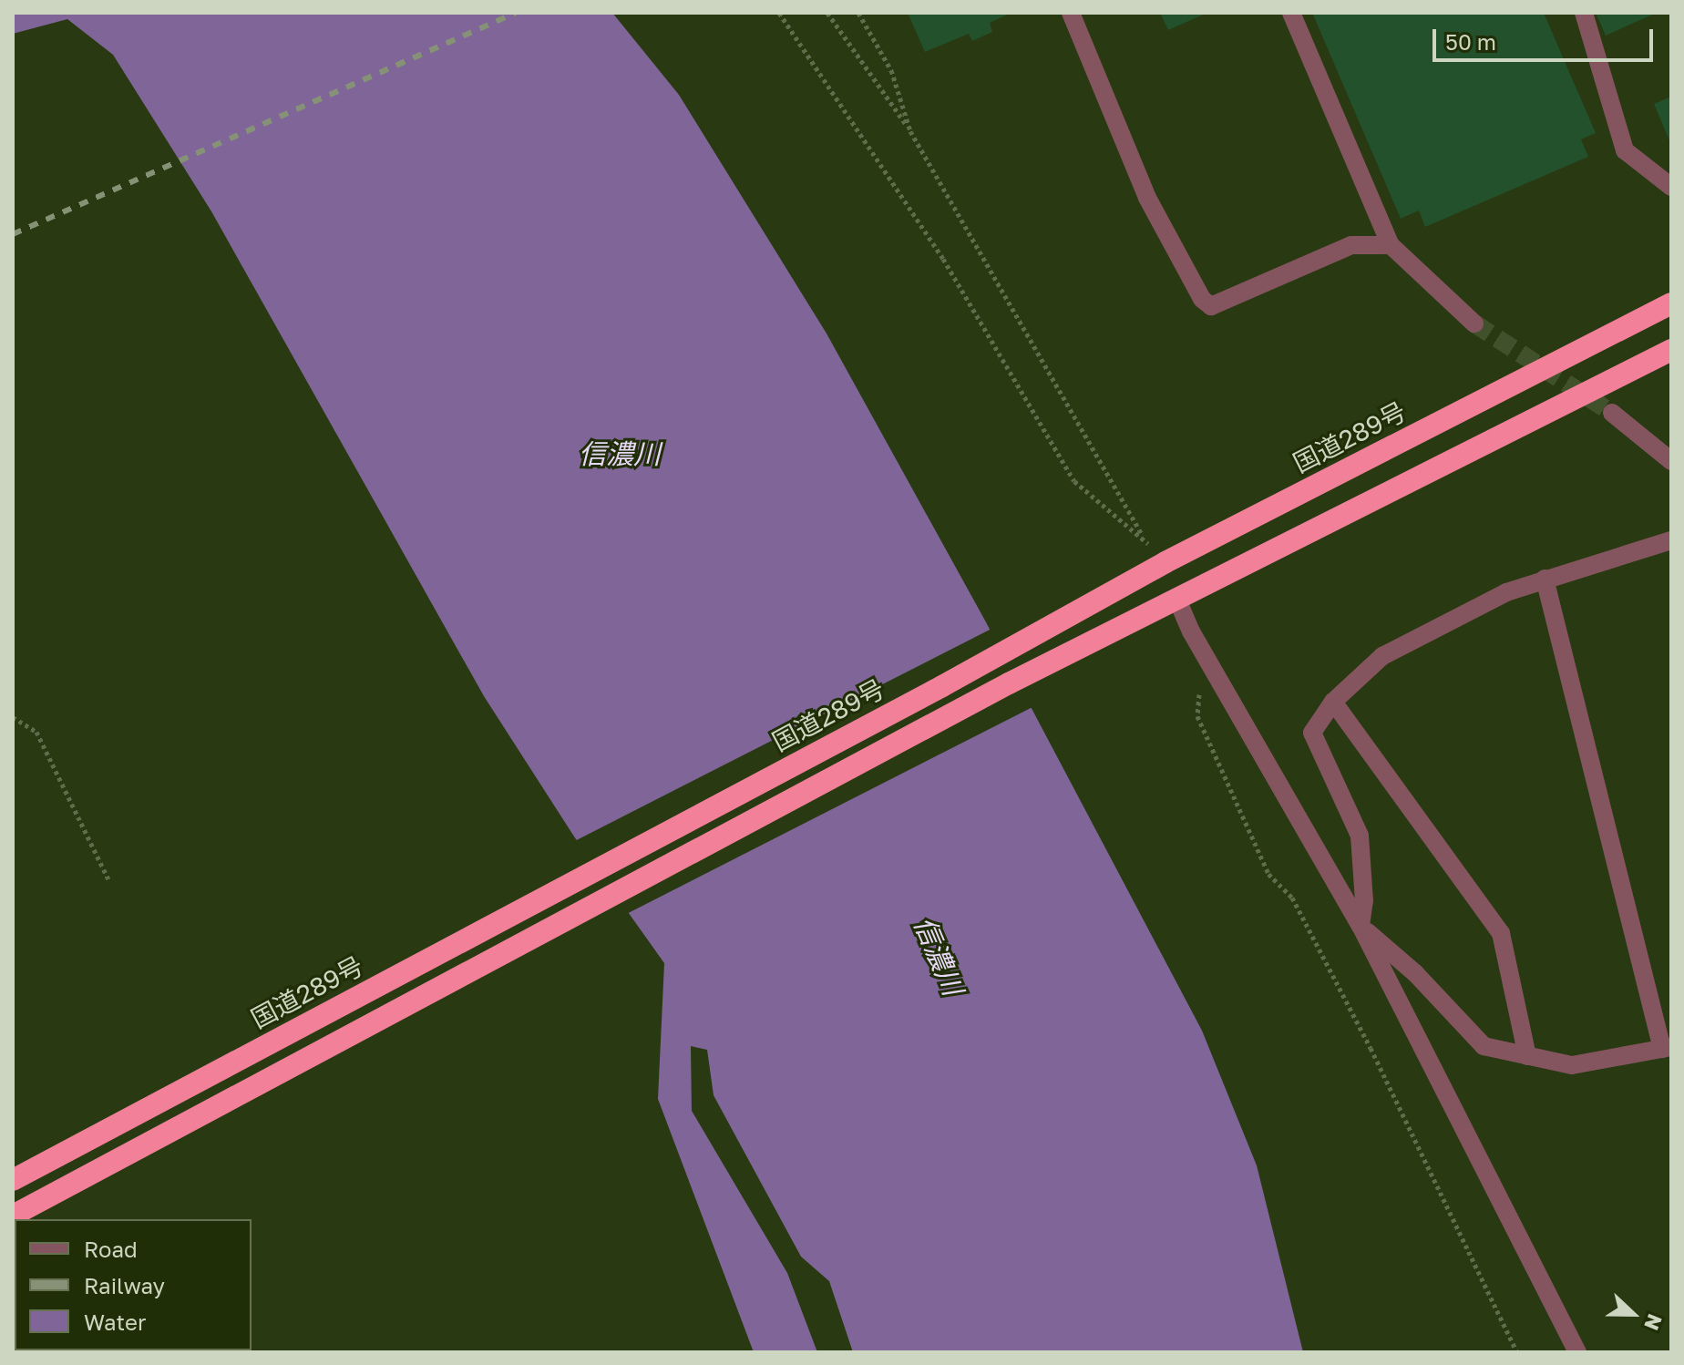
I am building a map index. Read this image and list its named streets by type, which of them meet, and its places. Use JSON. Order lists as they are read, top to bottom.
{
  "streets": {
    "highway": ["国道289号"]
  },
  "water": ["信濃川"],
  "legend": ["Road", "Railway", "Water"],
  "scale_bar": "50 m",
  "north": "right"
}
